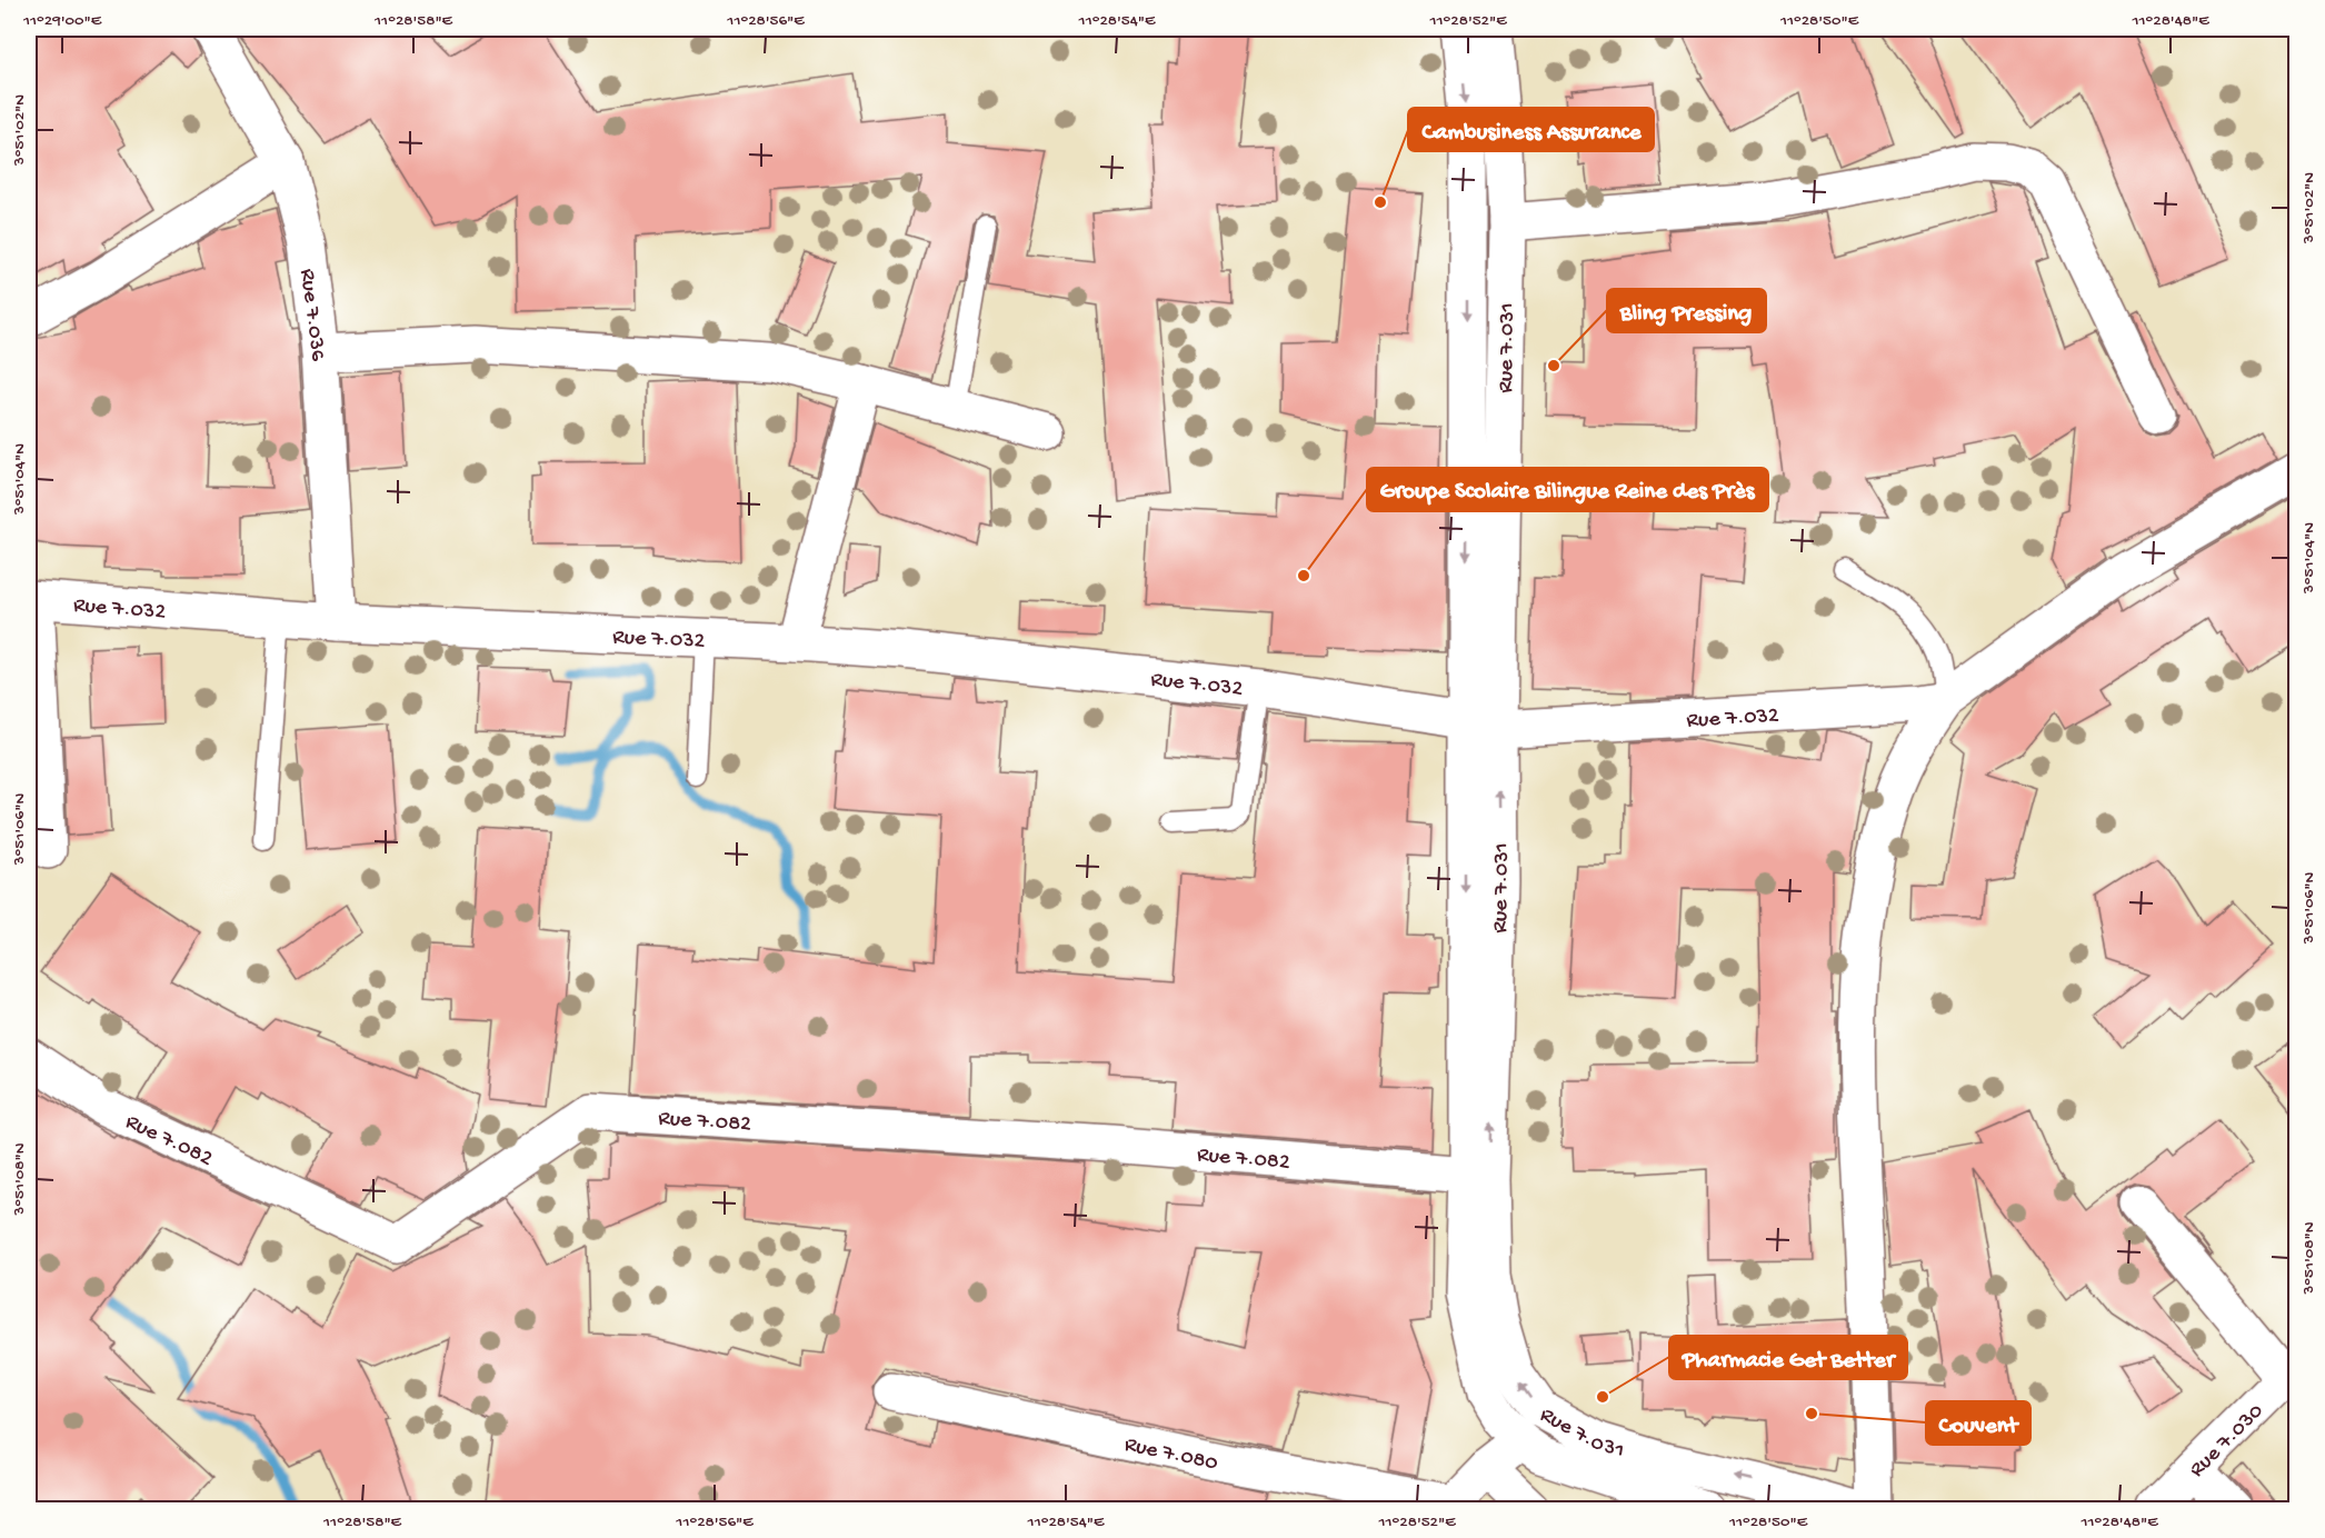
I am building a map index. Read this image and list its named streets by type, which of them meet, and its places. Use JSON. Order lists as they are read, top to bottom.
{
  "streets": {
    "street": [
      "Rue 7.036",
      "Rue 7.031",
      "Rue 7.032",
      "Rue 7.082",
      "Rue 7.030",
      "Rue 7.080"
    ]
  },
  "crossings": [
    ["Rue 7.036", "Rue 7.032"],
    ["Rue 7.031", "Rue 7.032"],
    ["Rue 7.031", "Rue 7.082"]
  ],
  "places": [
    "Cambusiness Assurance",
    "Bling Pressing",
    "Groupe Scolaire Bilingue Reine des Près",
    "Pharmacie Get Better",
    "Couvent"
  ],
  "coordinates": [
    "11°29'00\"E",
    "11°28'58\"E",
    "11°28'56\"E",
    "11°28'54\"E",
    "11°28'52\"E",
    "11°28'50\"E",
    "11°28'48\"E",
    "3°51'02\"N",
    "3°51'04\"N",
    "3°51'06\"N",
    "3°51'08\"N"
  ]
}
